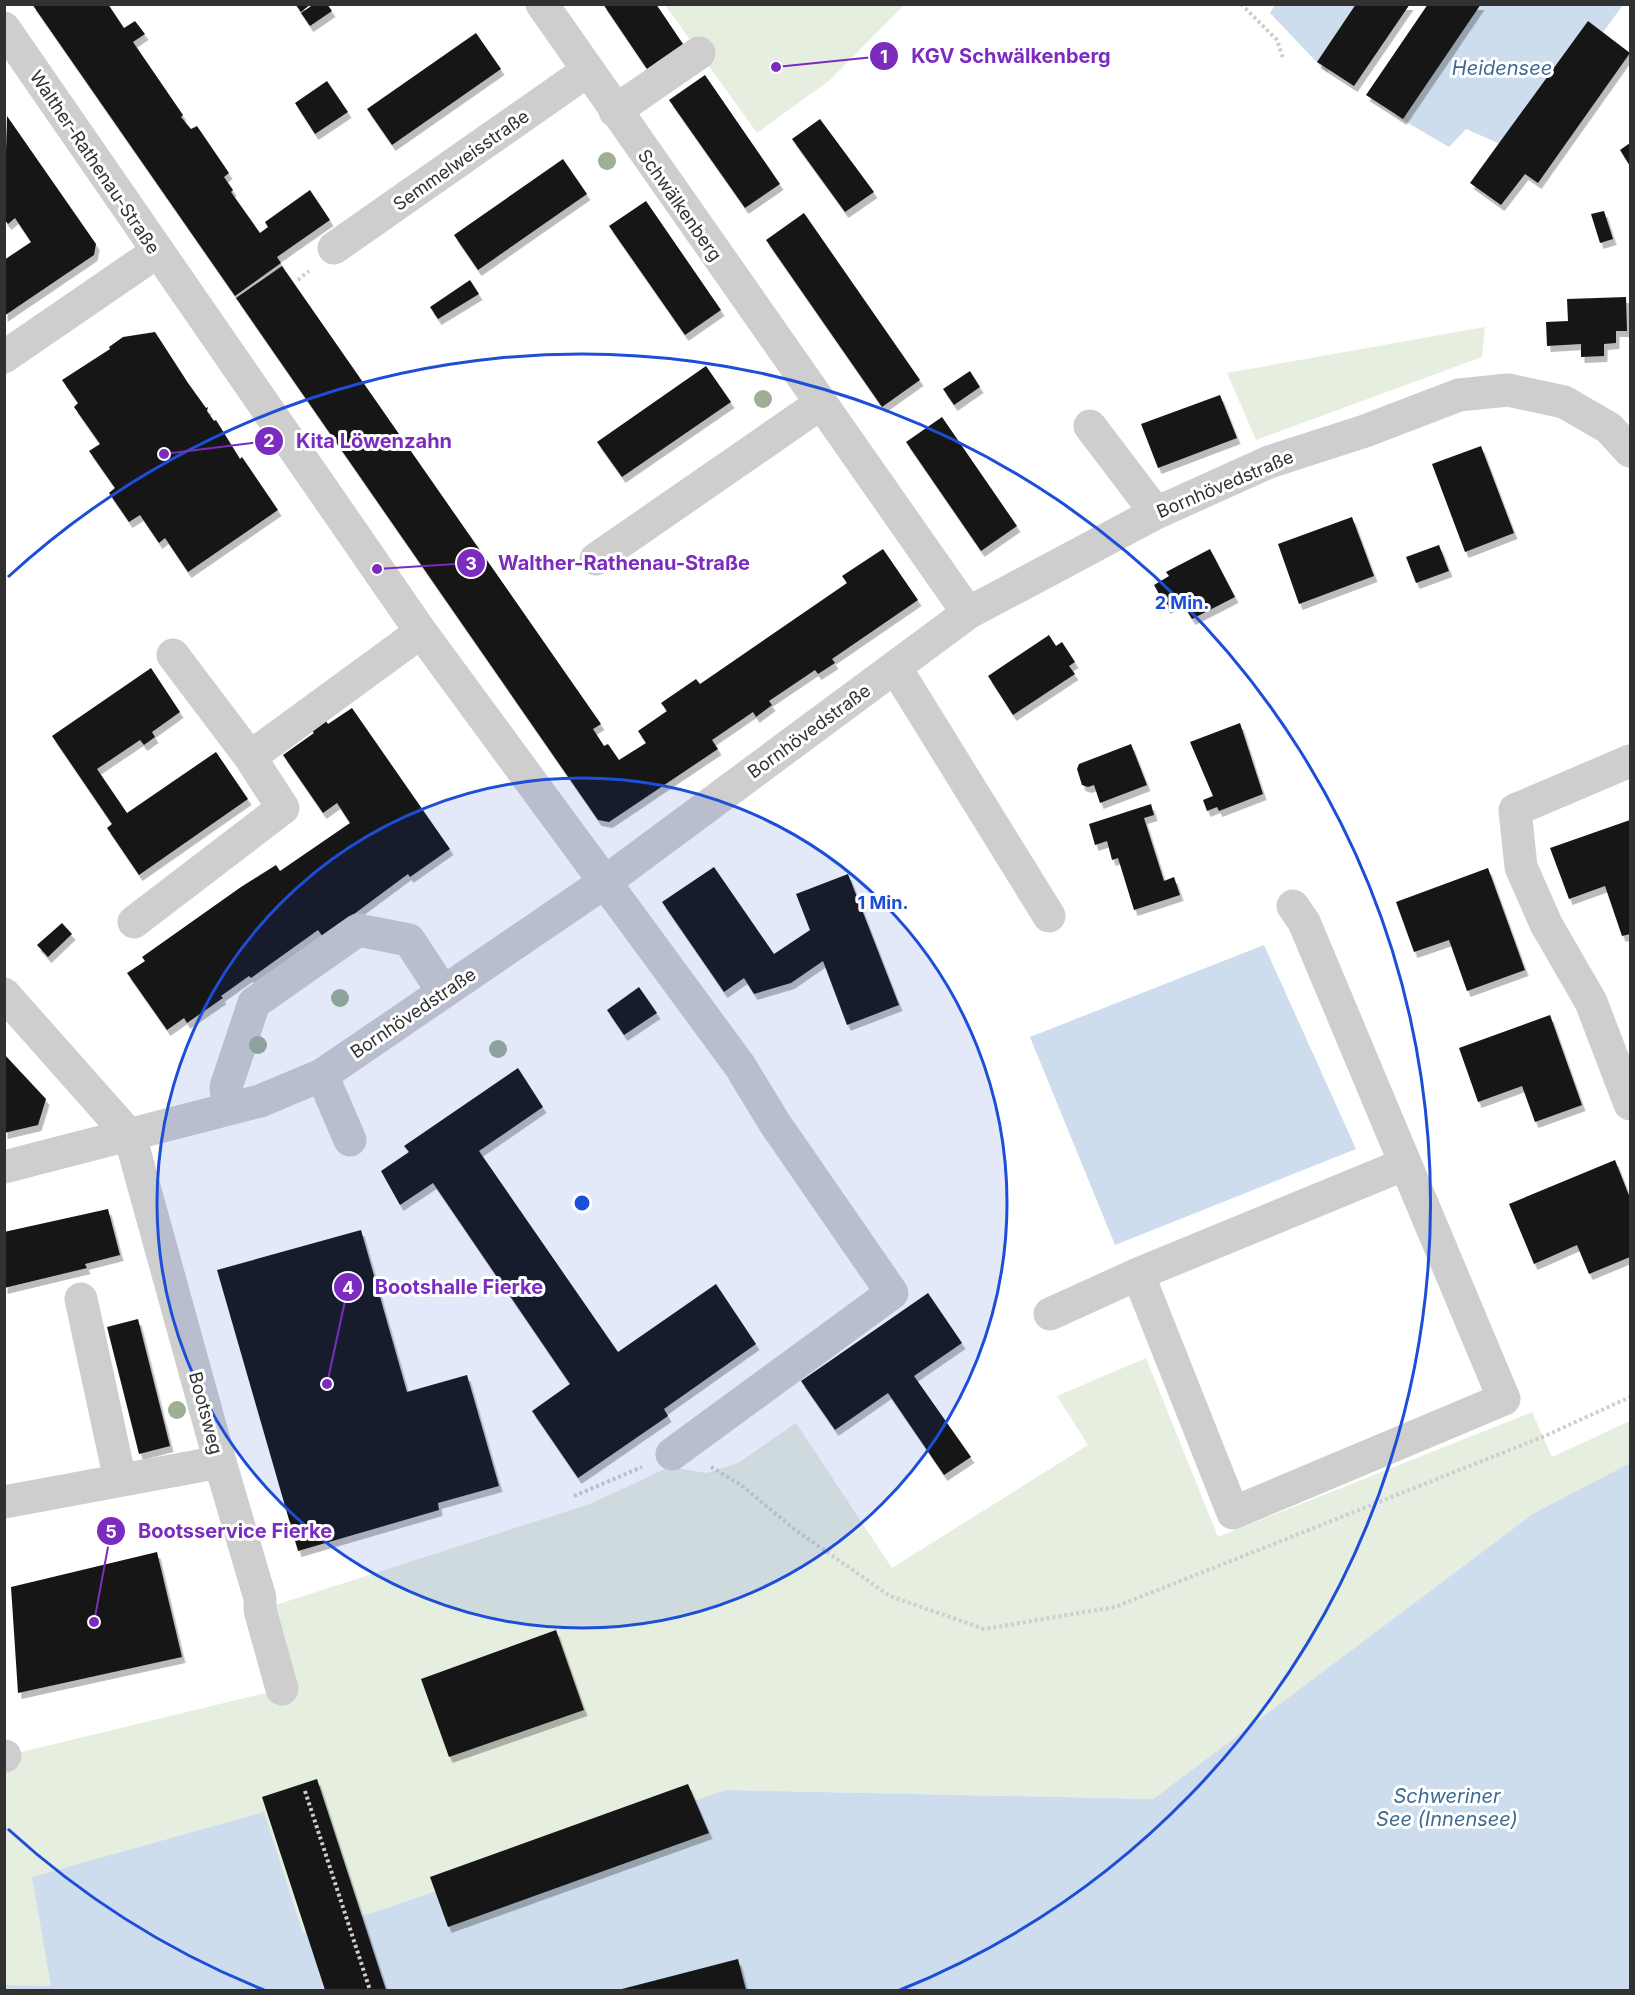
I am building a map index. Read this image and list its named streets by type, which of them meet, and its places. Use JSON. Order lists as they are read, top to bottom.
{
  "streets": {
    "street": [
      "Semmelweisstraße",
      "Walther-Rathenau-Straße",
      "Schwälkenberg",
      "Bornhövedstraße",
      "Bootsweg"
    ]
  },
  "crossings": [
    ["Semmelweisstraße", "Schwälkenberg"],
    ["Walther-Rathenau-Straße", "Bornhövedstraße"],
    ["Schwälkenberg", "Bornhövedstraße"],
    ["Bornhövedstraße", "Bootsweg"]
  ],
  "water": ["Heidensee", "Schweriner See (Innensee)"],
  "places": [
    "KGV Schwälkenberg",
    "Kita Löwenzahn",
    "Walther-Rathenau-Straße",
    "Bootshalle Fierke",
    "Bootsservice Fierke"
  ],
  "rings": ["2 Min.", "1 Min."]
}
